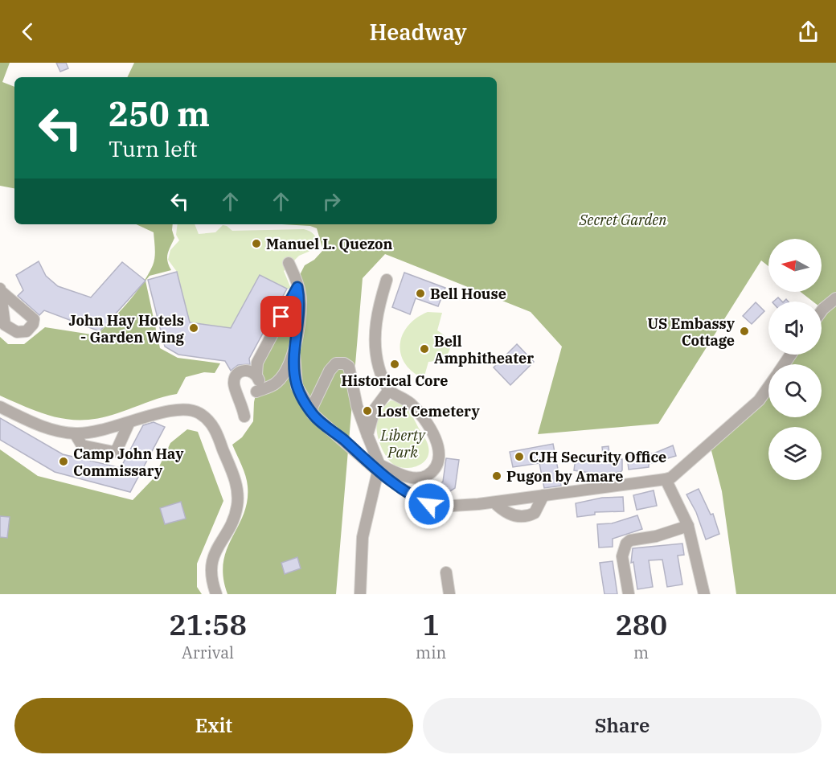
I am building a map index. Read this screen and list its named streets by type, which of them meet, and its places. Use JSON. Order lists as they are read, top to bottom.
{
  "parks": ["Secret Garden", "Liberty Park"],
  "places": [
    "Manuel L. Quezon",
    "Bell House",
    "John Hay Hotels - Garden Wing",
    "US Embassy Cottage",
    "Bell Amphitheater",
    "Historical Core",
    "Lost Cemetery",
    "CJH Security Office",
    "Camp John Hay Commissary",
    "Pugon by Amare"
  ],
  "north": "left",
  "page": {
    "header": "Headway",
    "turn": ["250 m", "Turn left"],
    "eta": [
      "21:58",
      "Arrival",
      "1",
      "min",
      "280",
      "m"
    ],
    "buttons": ["Exit", "Share"]
  }
}
